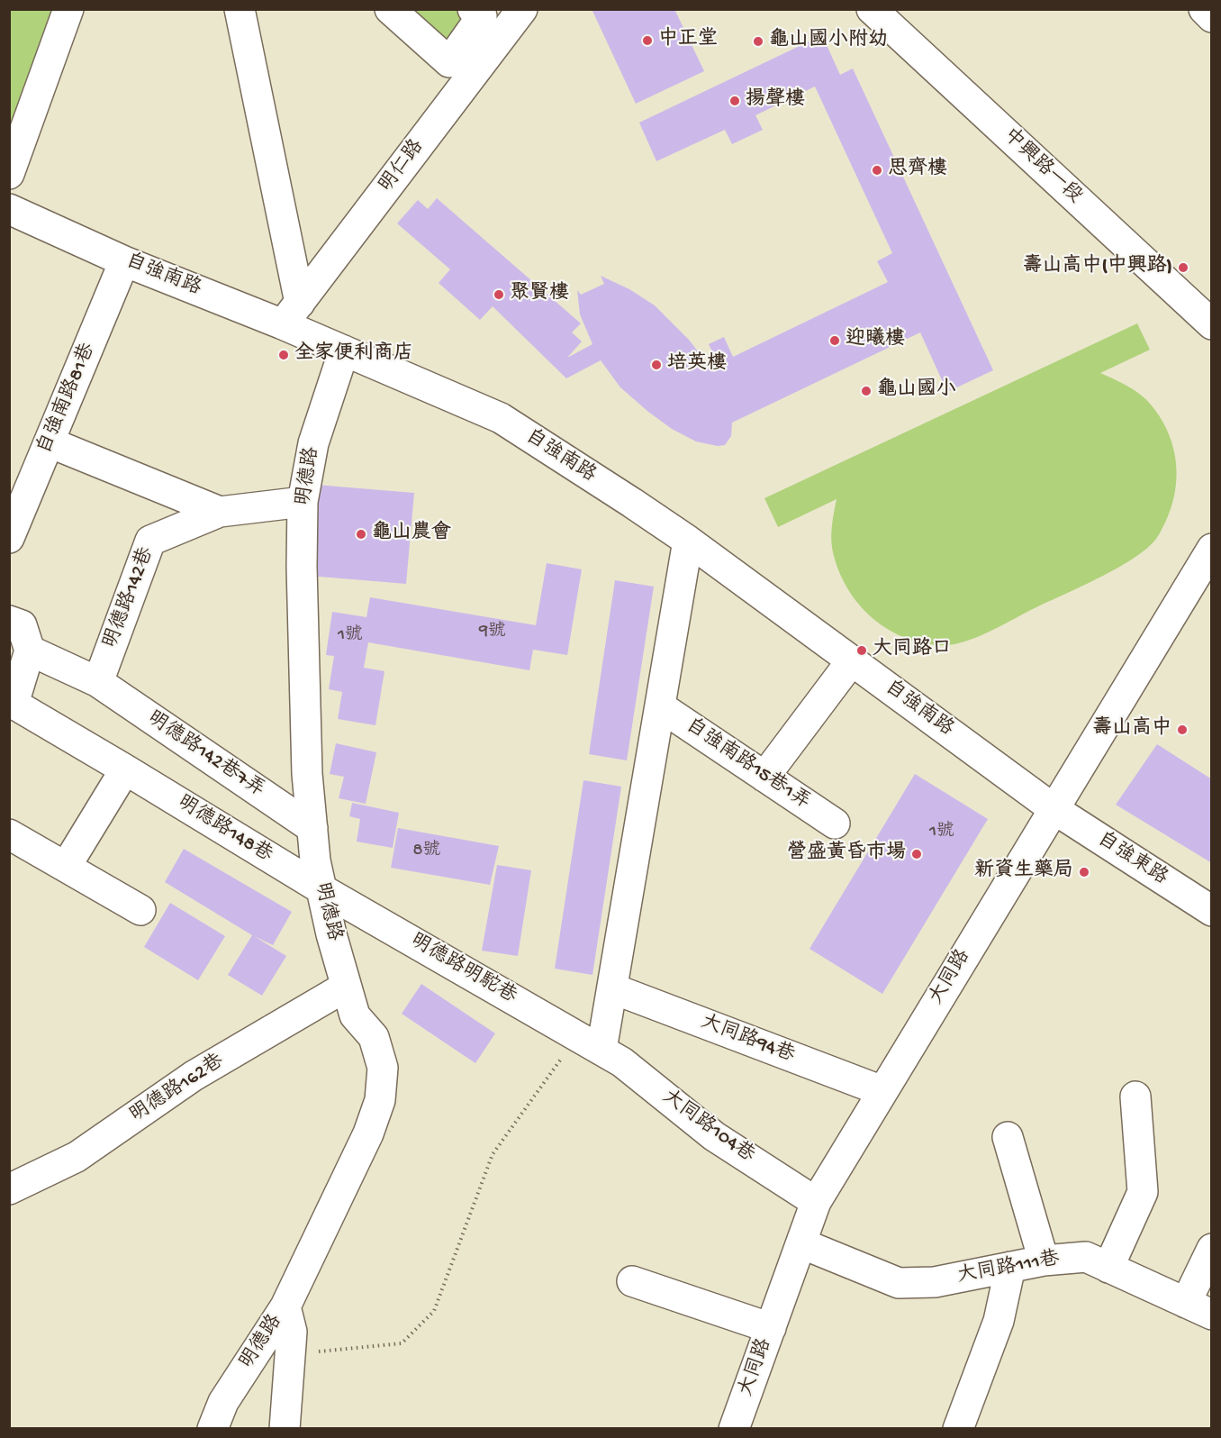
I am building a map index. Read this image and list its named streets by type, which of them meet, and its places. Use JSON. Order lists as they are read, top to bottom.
{
  "streets": {
    "street": [
      "明仁路",
      "中興路一段",
      "自強南路",
      "自強南路81巷",
      "明德路",
      "明德路142巷",
      "明德路142巷7弄",
      "自強南路15巷1弄",
      "明德路148巷",
      "自強東路",
      "明德路明駝巷",
      "大同路",
      "大同路94巷",
      "明德路162巷",
      "大同路104巷",
      "大同路111巷"
    ]
  },
  "crossings": [
    ["明仁路", "自強南路"],
    ["自強南路", "自強南路81巷"],
    ["自強南路", "明德路"],
    ["自強南路", "自強東路"],
    ["自強南路", "大同路"],
    ["明德路", "明德路142巷"],
    ["明德路", "明德路142巷7弄"],
    ["明德路", "明德路148巷"],
    ["明德路", "明德路明駝巷"],
    ["明德路", "明德路162巷"],
    ["明德路142巷", "明德路142巷7弄"],
    ["明德路148巷", "明德路明駝巷"],
    ["自強東路", "大同路"],
    ["明德路明駝巷", "大同路104巷"],
    ["大同路", "大同路94巷"],
    ["大同路", "大同路104巷"],
    ["大同路", "大同路111巷"]
  ],
  "places": [
    "中正堂",
    "龜山國小附幼",
    "揚聲樓",
    "思齊樓",
    "壽山高中(中興路)",
    "聚賢樓",
    "迎曦樓",
    "全家便利商店",
    "培英樓",
    "龜山國小",
    "龜山農會",
    "大同路口",
    "壽山高中",
    "營盛黃昏市場",
    "新資生藥局"
  ],
  "house_numbers": [
    "9號",
    "1號",
    "1號",
    "8號"
  ]
}
